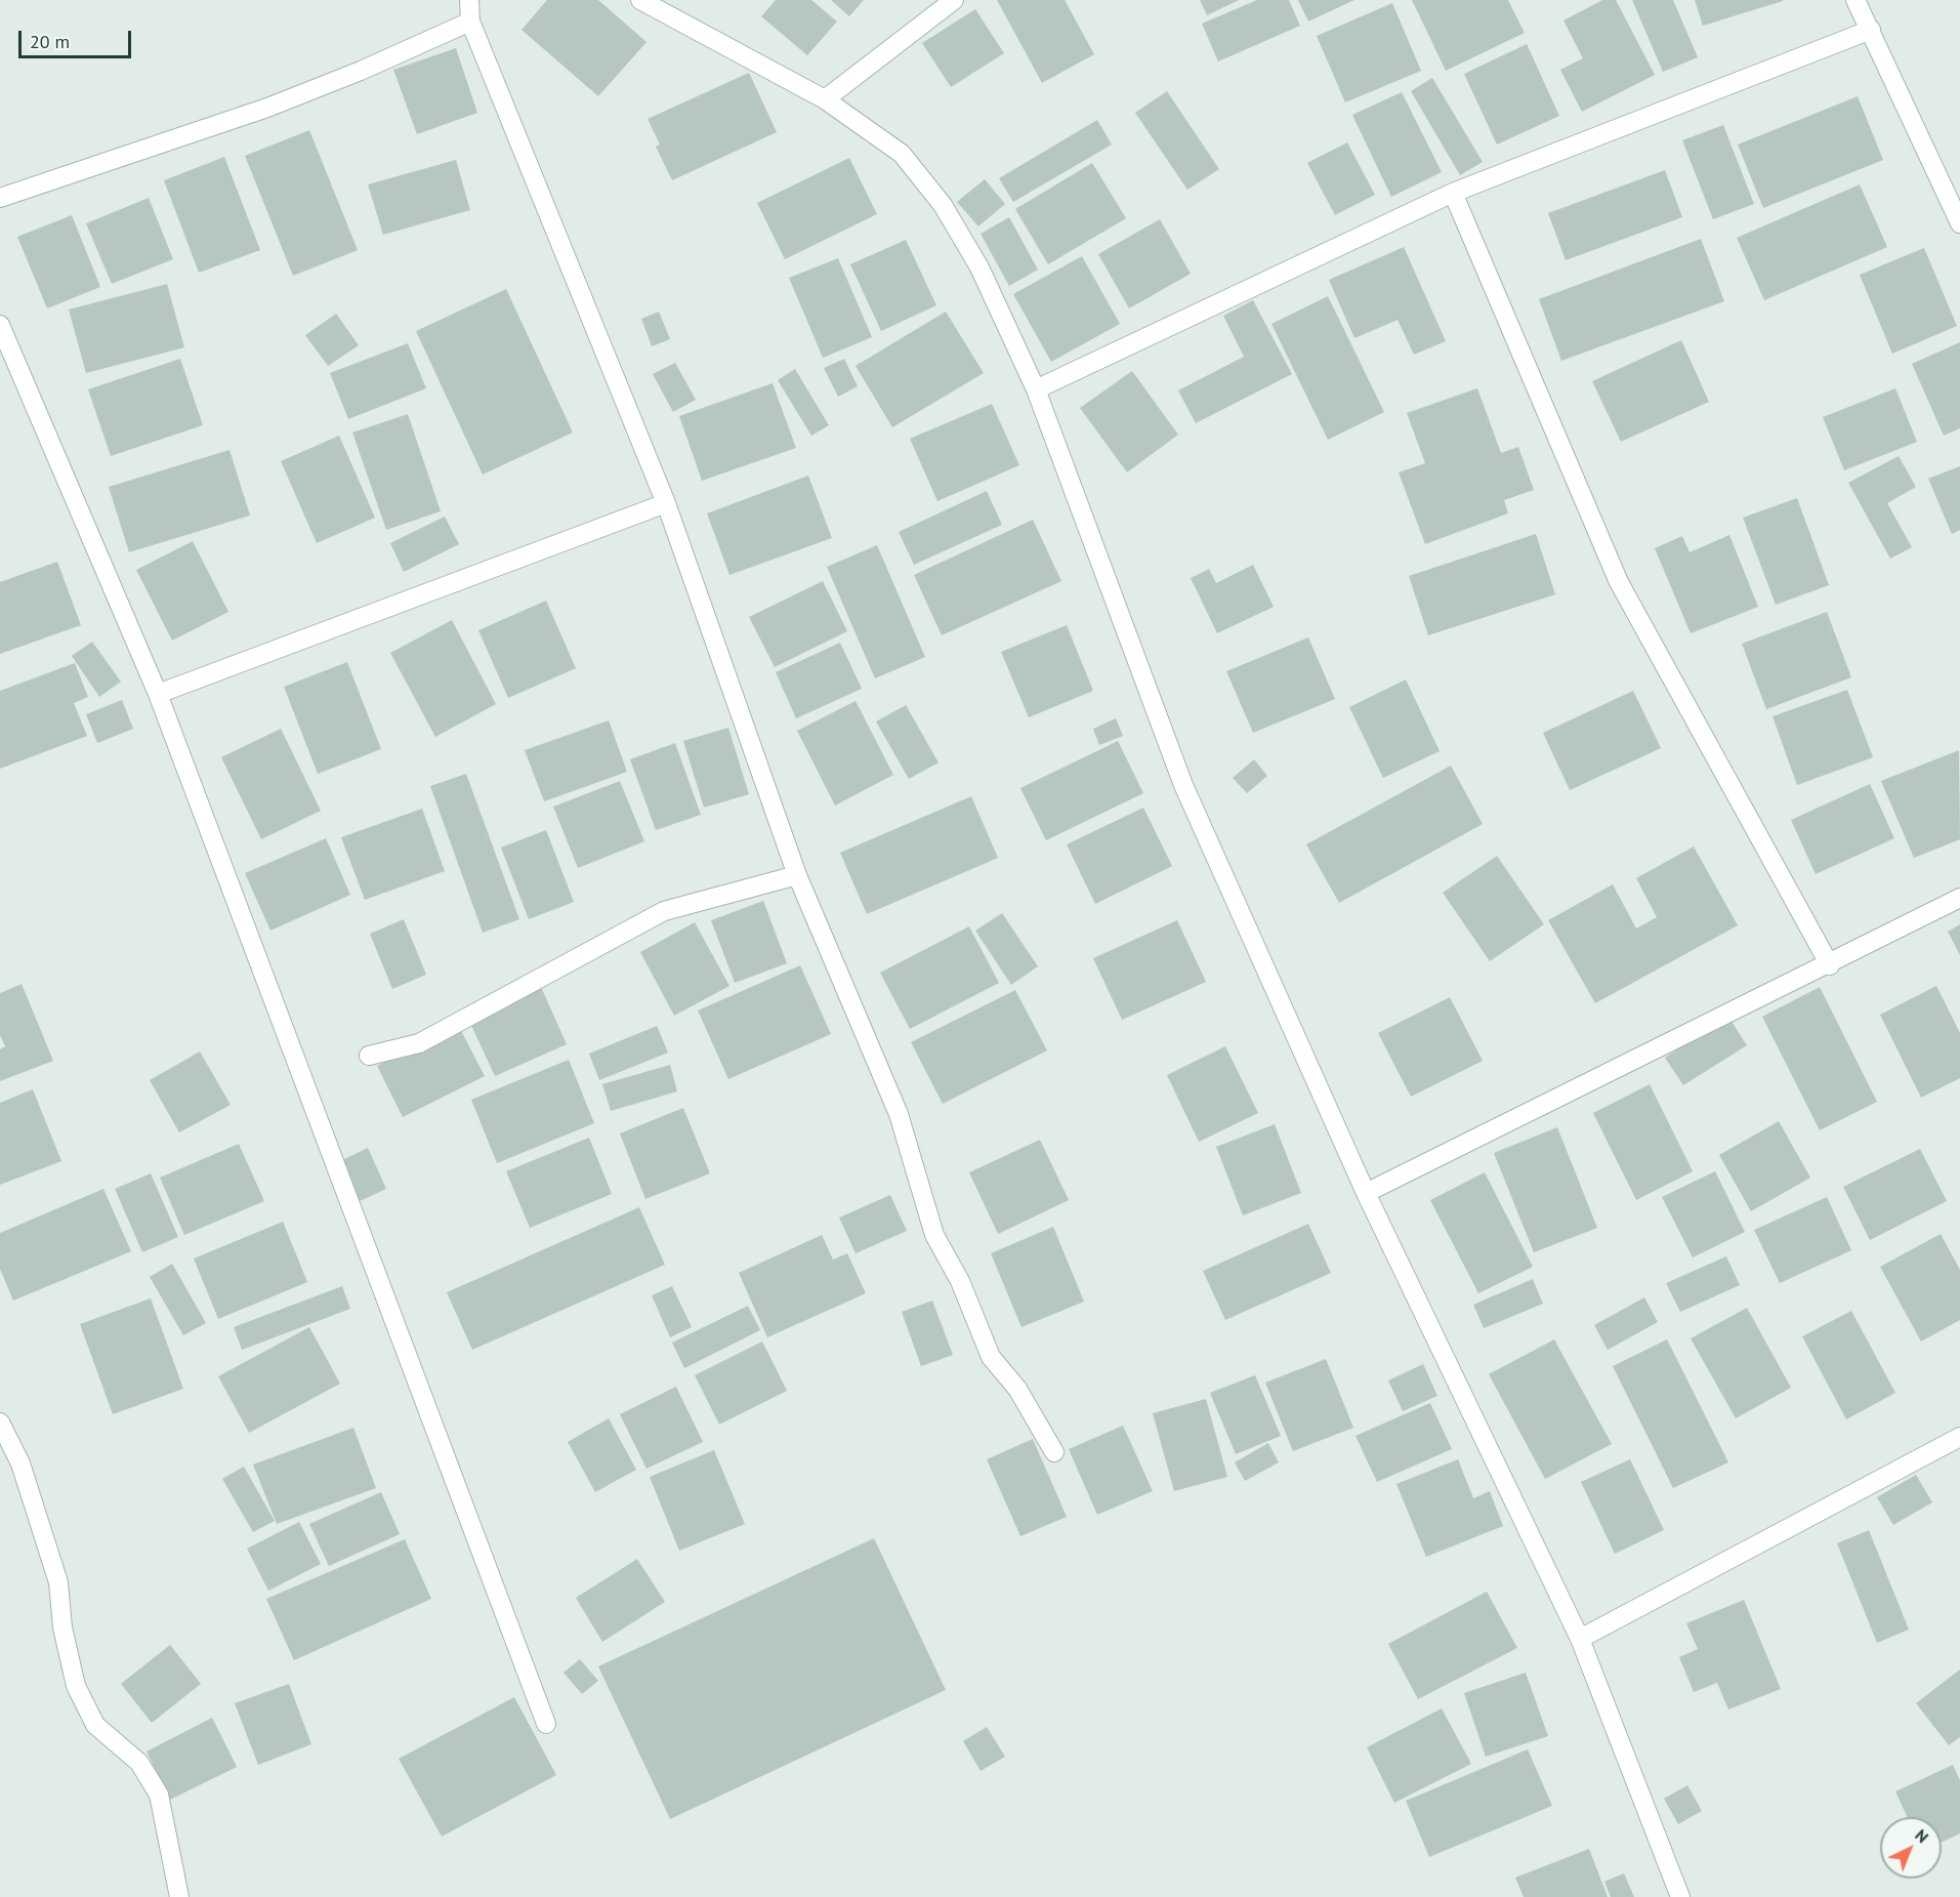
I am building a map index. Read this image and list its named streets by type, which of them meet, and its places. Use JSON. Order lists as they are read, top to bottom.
{
  "scale_bar": "20 m",
  "north": "top right"
}
